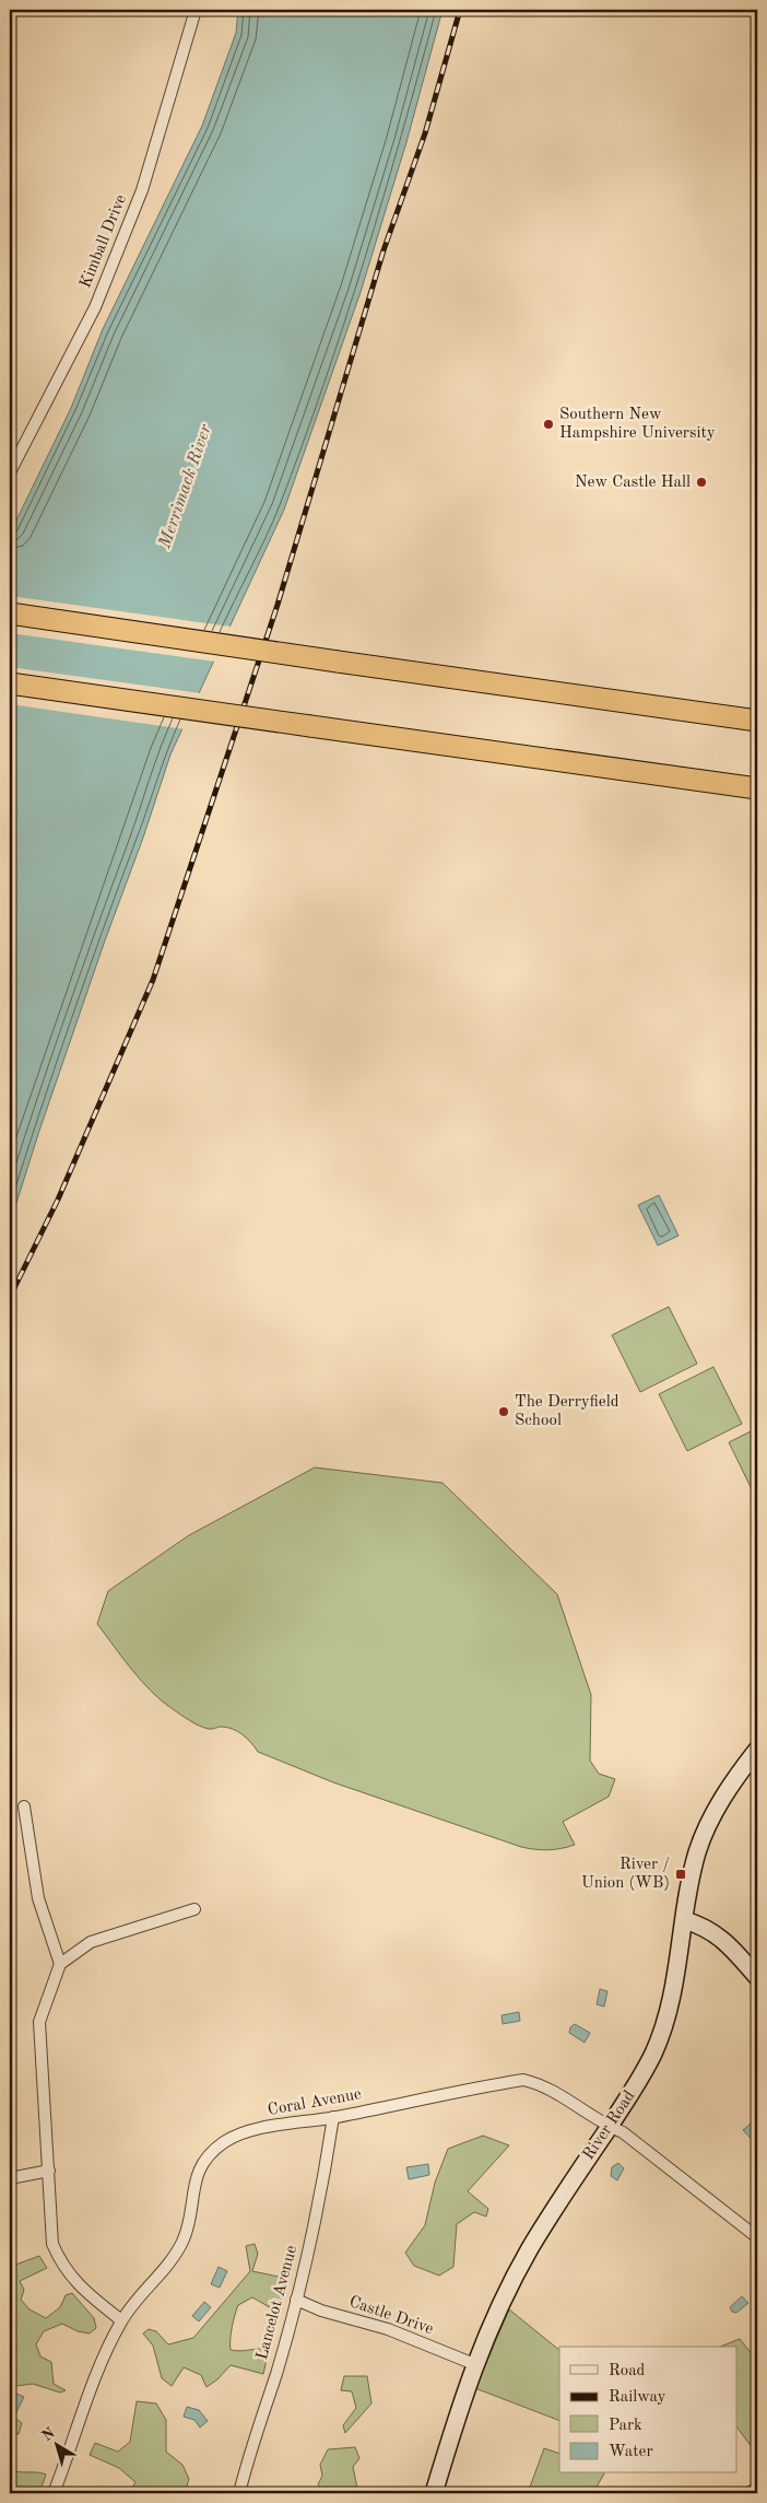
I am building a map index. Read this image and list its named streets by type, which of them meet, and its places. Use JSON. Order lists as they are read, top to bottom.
{
  "streets": {
    "street": [
      "Kimball Drive",
      "Coral Avenue",
      "River Road",
      "Lancelot Avenue",
      "Castle Drive"
    ]
  },
  "crossings": [
    ["Coral Avenue", "River Road"],
    ["Coral Avenue", "Lancelot Avenue"],
    ["River Road", "Castle Drive"],
    ["Lancelot Avenue", "Castle Drive"]
  ],
  "water": ["Merrimack River"],
  "places": {
    "other": ["Southern New Hampshire University", "New Castle Hall", "The Derryfield School"],
    "transit": ["River / Union (WB)"]
  },
  "legend": [
    "Road",
    "Railway",
    "Park",
    "Water"
  ],
  "north": "top left"
}
